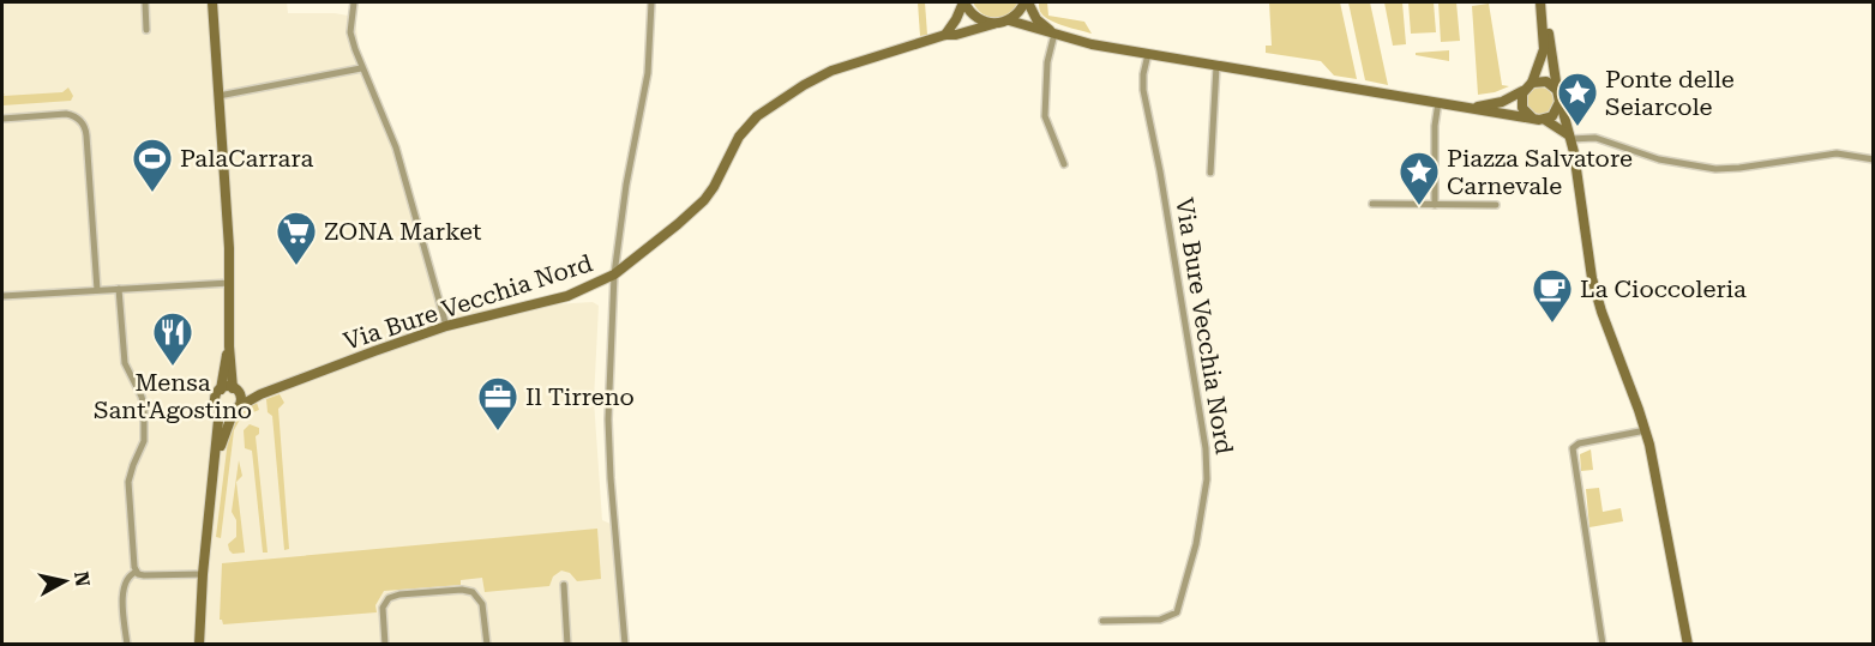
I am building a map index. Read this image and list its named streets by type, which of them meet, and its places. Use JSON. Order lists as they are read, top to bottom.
{
  "streets": {
    "street": ["Via Bure Vecchia Nord"]
  },
  "places": {
    "place": ["Ponte delle Seiarcole", "Piazza Salvatore Carnevale"],
    "sports": ["PalaCarrara"],
    "supermarket": ["ZONA Market"],
    "cafe": ["La Cioccoleria"],
    "restaurant": ["Mensa Sant'Agostino"],
    "office": ["Il Tirreno"]
  },
  "north": "right"
}
